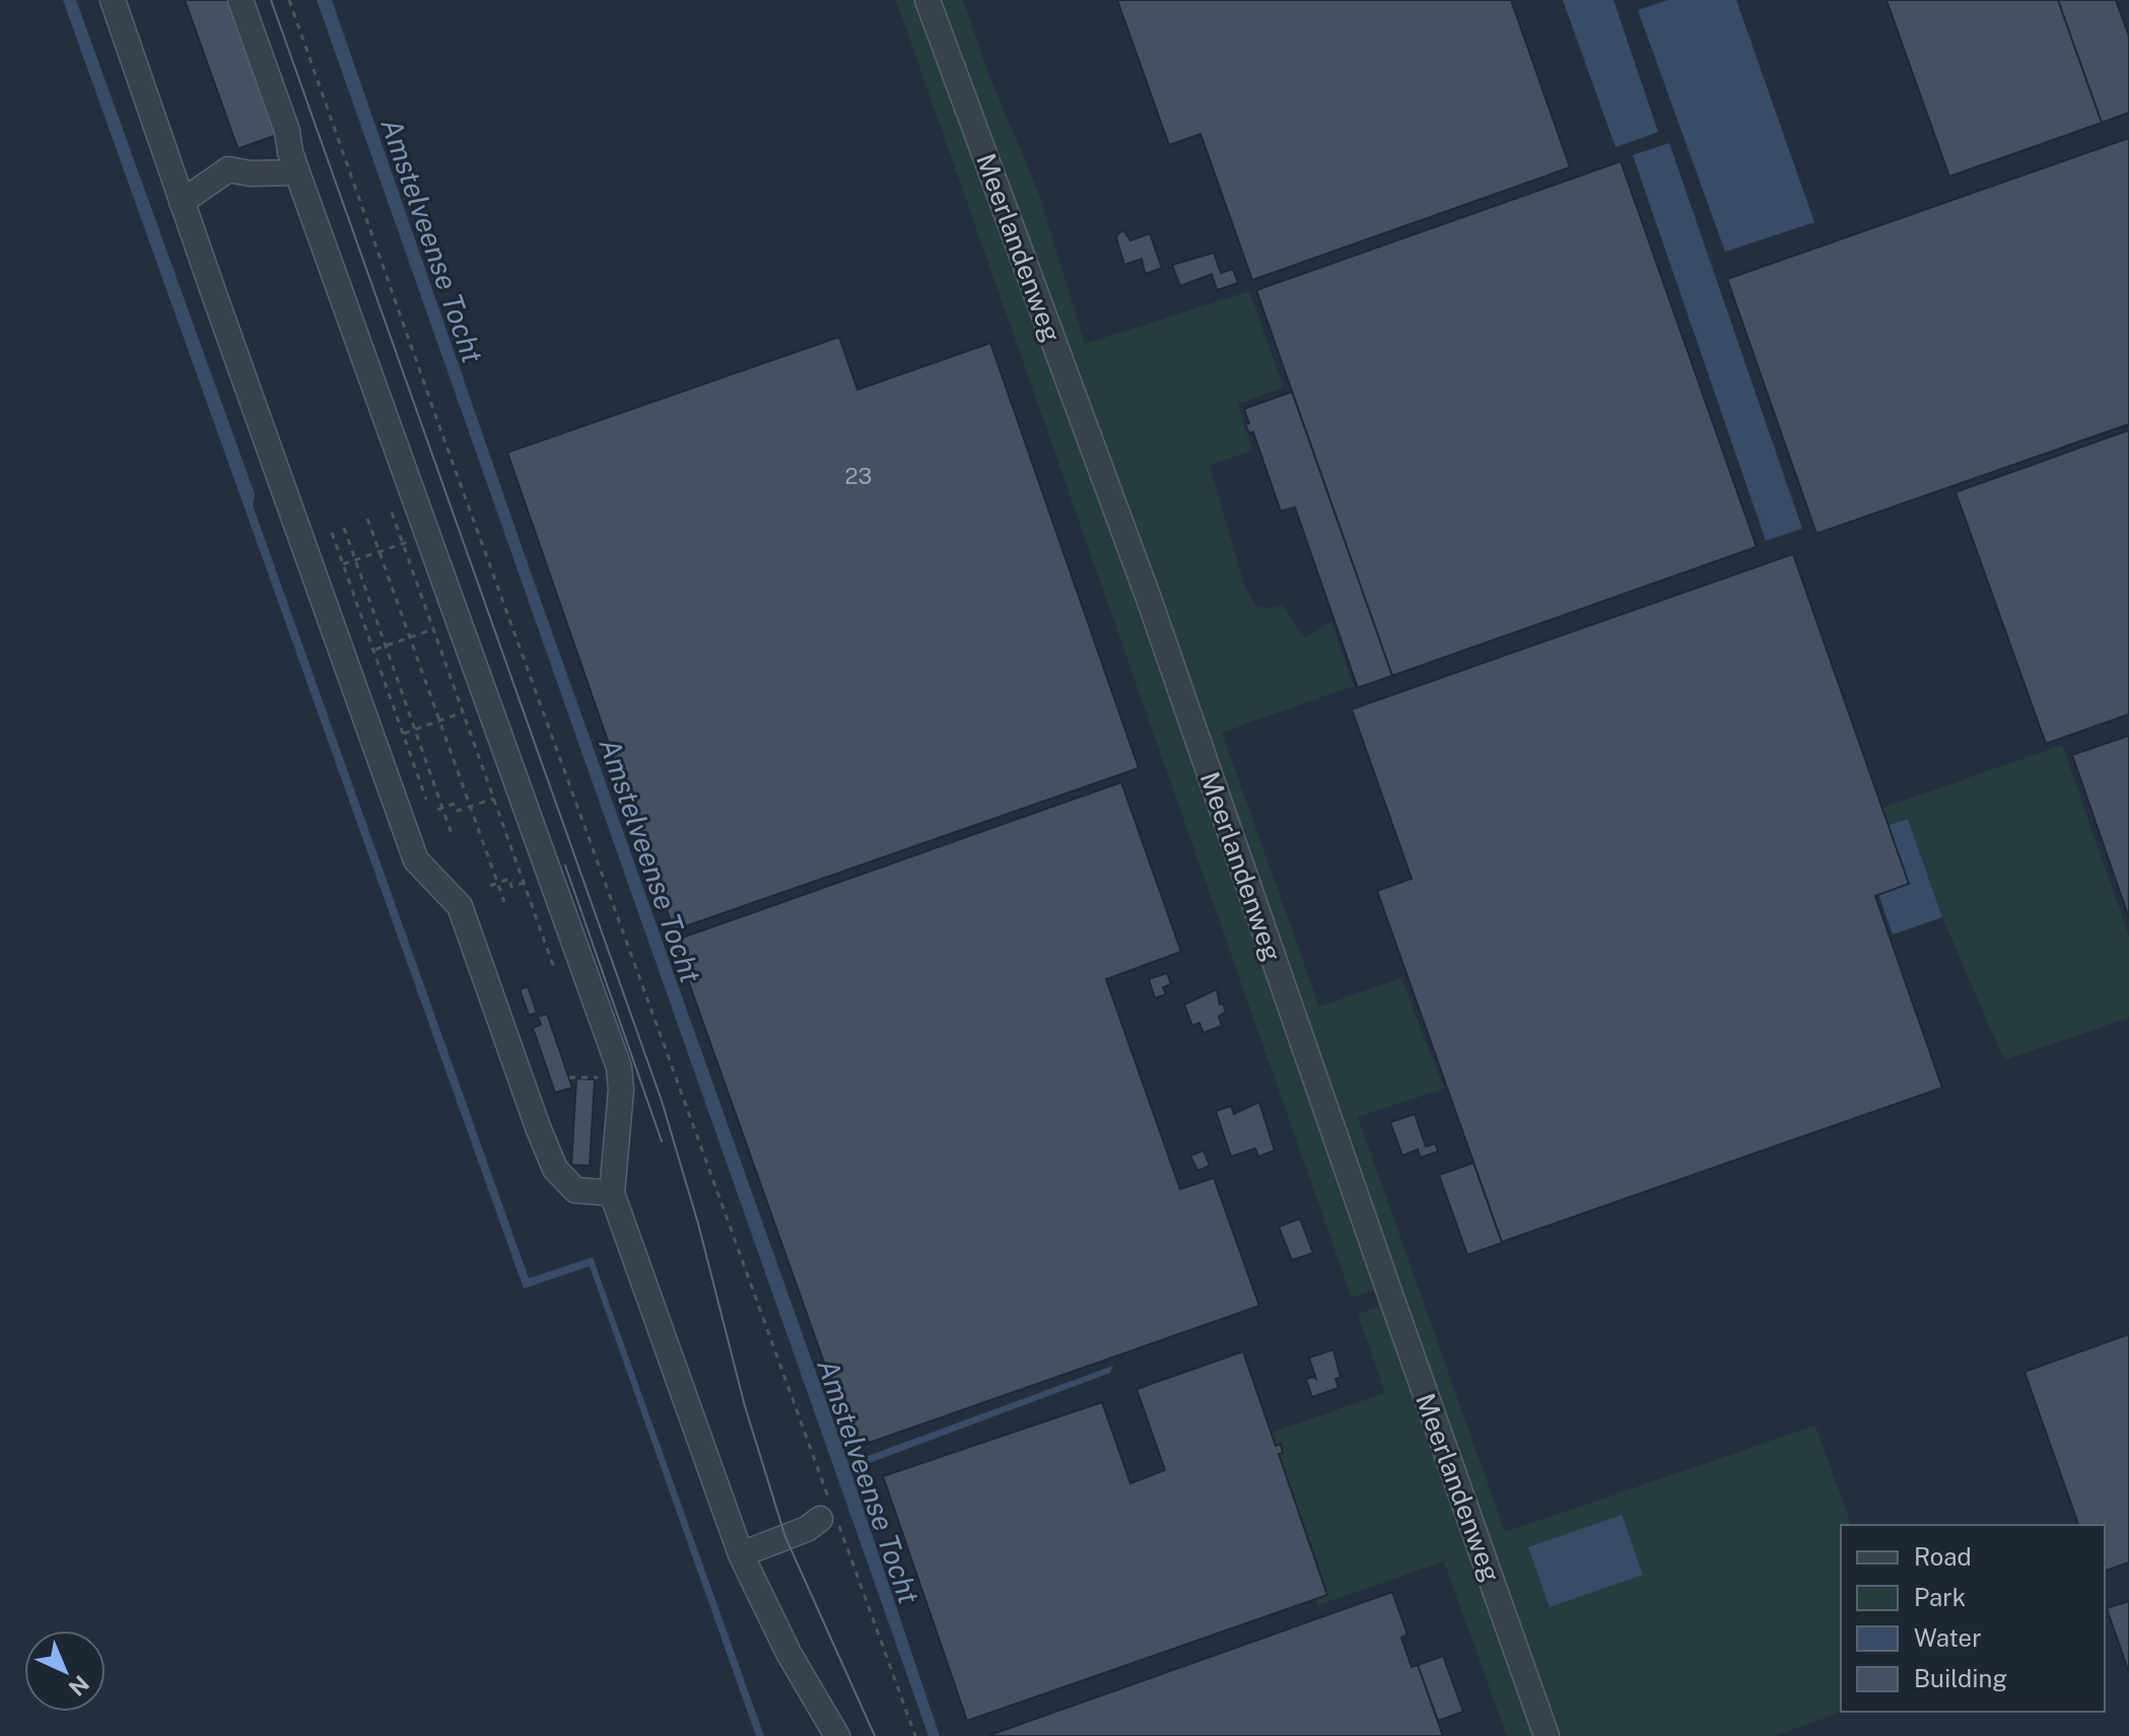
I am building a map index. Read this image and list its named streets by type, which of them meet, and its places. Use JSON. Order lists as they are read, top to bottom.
{
  "streets": {
    "street": ["Meerlandenweg"]
  },
  "water": ["Amstelveense Tocht"],
  "house_numbers": ["23"],
  "legend": [
    "Road",
    "Park",
    "Water",
    "Building"
  ],
  "north": "bottom right"
}
